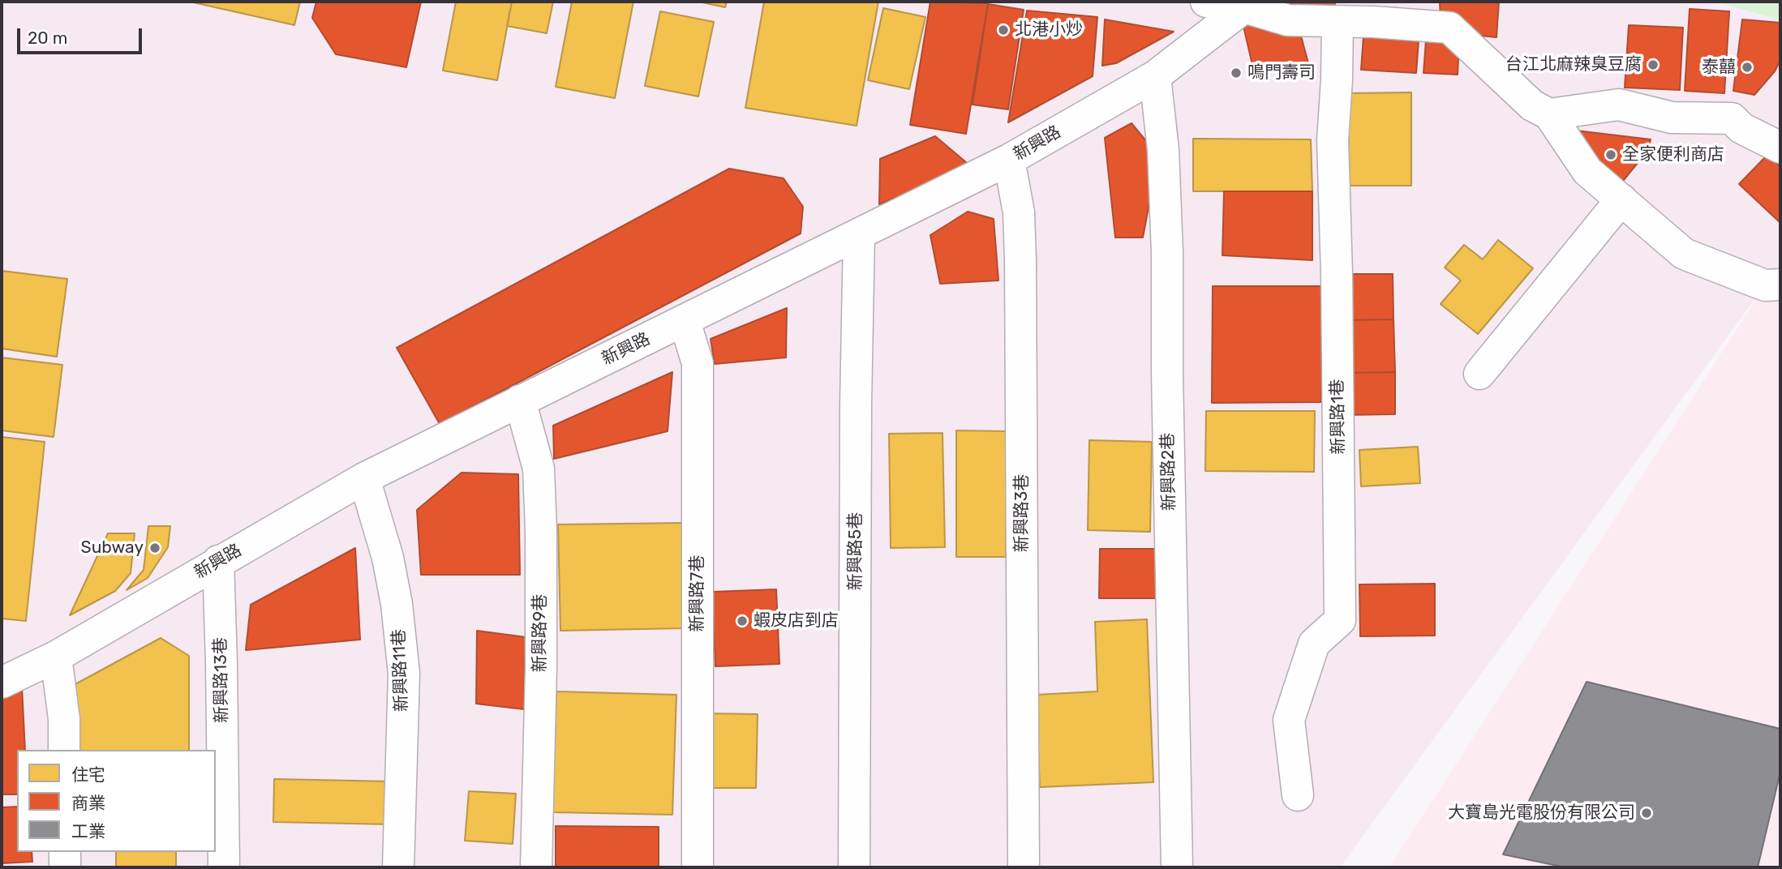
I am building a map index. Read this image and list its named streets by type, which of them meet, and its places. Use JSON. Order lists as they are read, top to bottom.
{
  "streets": {
    "street": [
      "新興路",
      "新興路1巷",
      "新興路2巷",
      "新興路3巷",
      "新興路5巷",
      "新興路7巷",
      "新興路9巷",
      "新興路11巷",
      "新興路13巷"
    ]
  },
  "crossings": [
    ["新興路", "新興路2巷"],
    ["新興路", "新興路3巷"],
    ["新興路", "新興路5巷"],
    ["新興路", "新興路7巷"],
    ["新興路", "新興路9巷"],
    ["新興路", "新興路11巷"],
    ["新興路", "新興路13巷"]
  ],
  "places": [
    "北港小炒",
    "台江北麻辣臭豆腐",
    "泰囍",
    "鳴門壽司",
    "全家便利商店",
    "Subway",
    "蝦皮店到店",
    "大寶島光電股份有限公司"
  ],
  "legend": ["住宅", "商業", "工業"],
  "scale_bar": "20 m"
}
